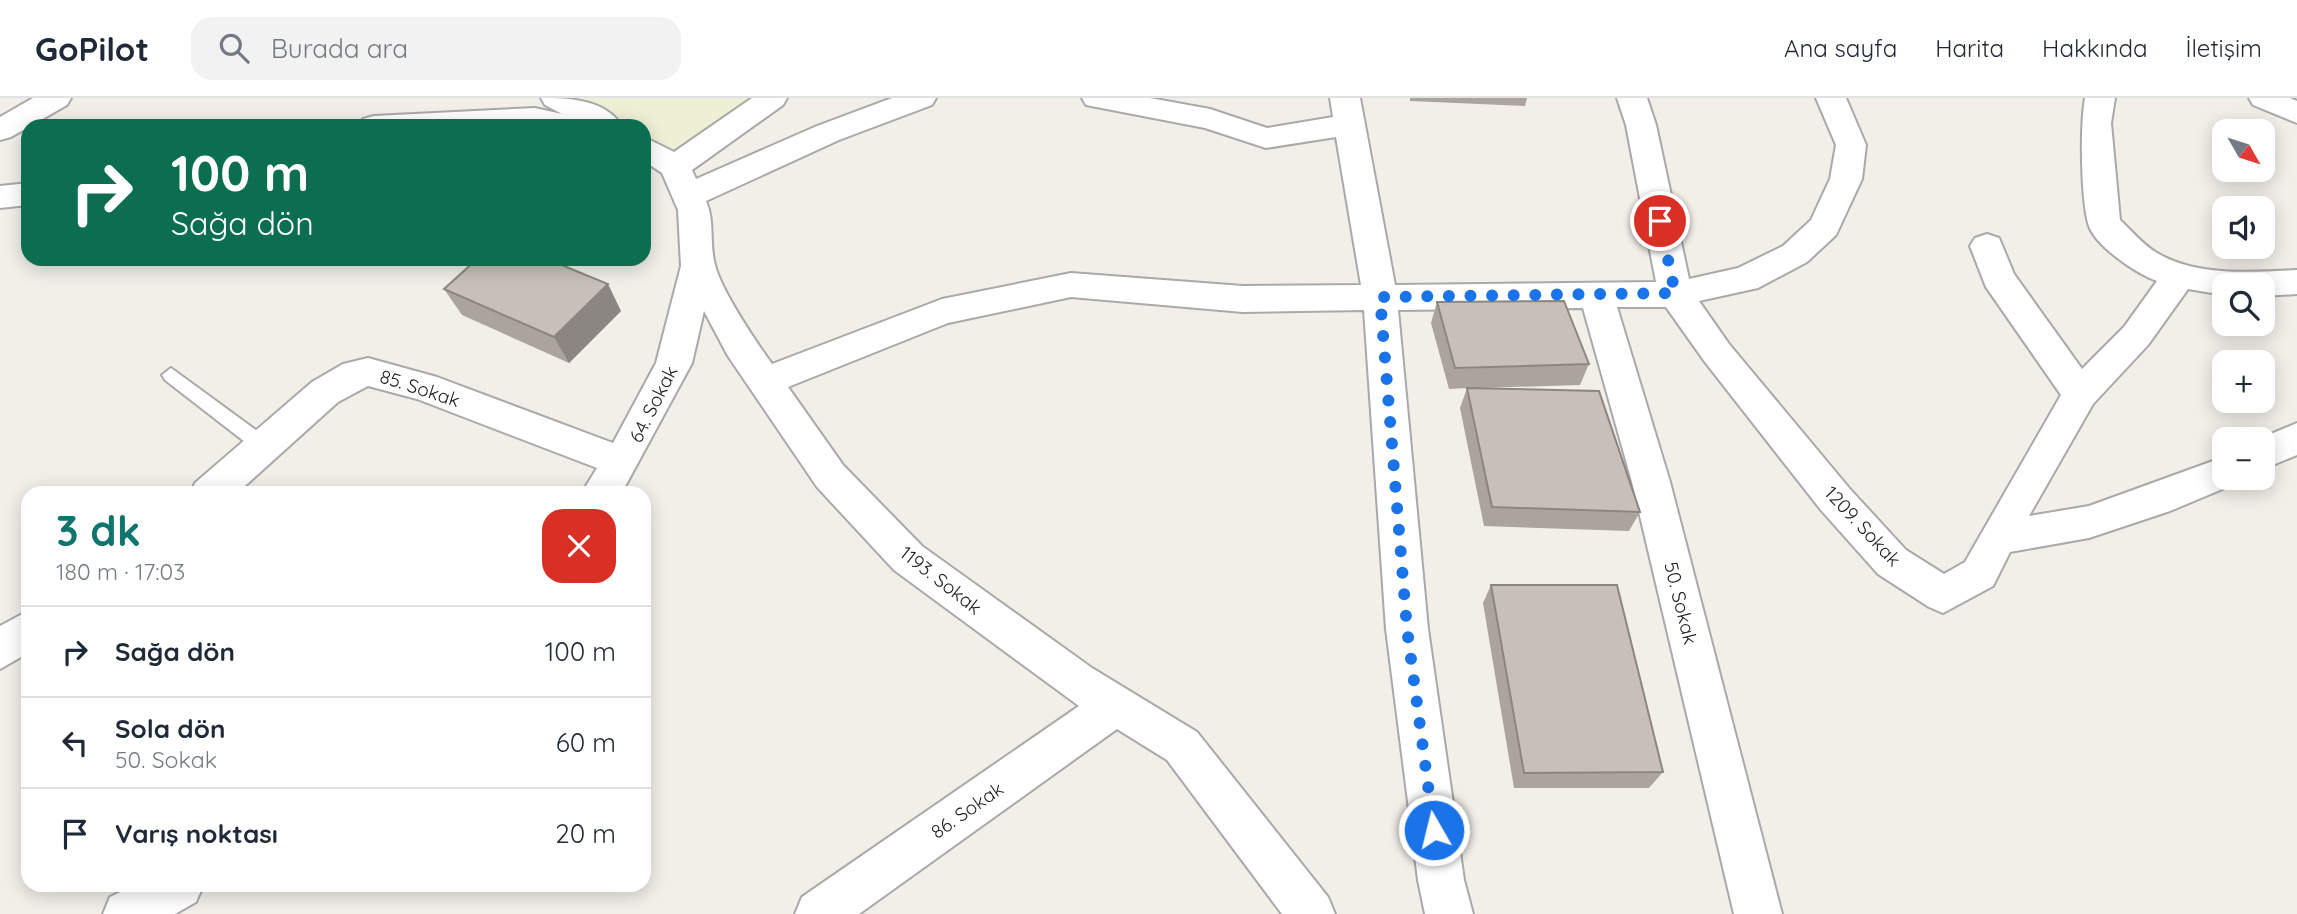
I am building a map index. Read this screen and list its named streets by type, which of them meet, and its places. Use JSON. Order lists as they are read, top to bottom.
{
  "streets": {
    "street": [
      "85. Sokak",
      "64. Sokak",
      "1209. Sokak",
      "1193. Sokak",
      "50. Sokak",
      "86. Sokak"
    ]
  },
  "crossings": [
    ["85. Sokak", "64. Sokak"],
    ["64. Sokak", "1193. Sokak"],
    ["1193. Sokak", "86. Sokak"]
  ],
  "north": "bottom right",
  "page": {
    "header": "GoPilot",
    "search": "Burada ara",
    "nav": [
      "Ana sayfa",
      "Harita",
      "Hakkında",
      "İletişim"
    ],
    "map_buttons": ["+", "−"],
    "turn": ["100 m", "Sağa dön"],
    "heading": ["3 dk", "180 m · 17:03"],
    "list": [
      {
        "name": "Sağa dön",
        "value": "100 m"
      },
      {
        "name": "Sola dön",
        "note": "50. Sokak",
        "value": "60 m"
      },
      {
        "name": "Varış noktası",
        "value": "20 m"
      }
    ]
  }
}
